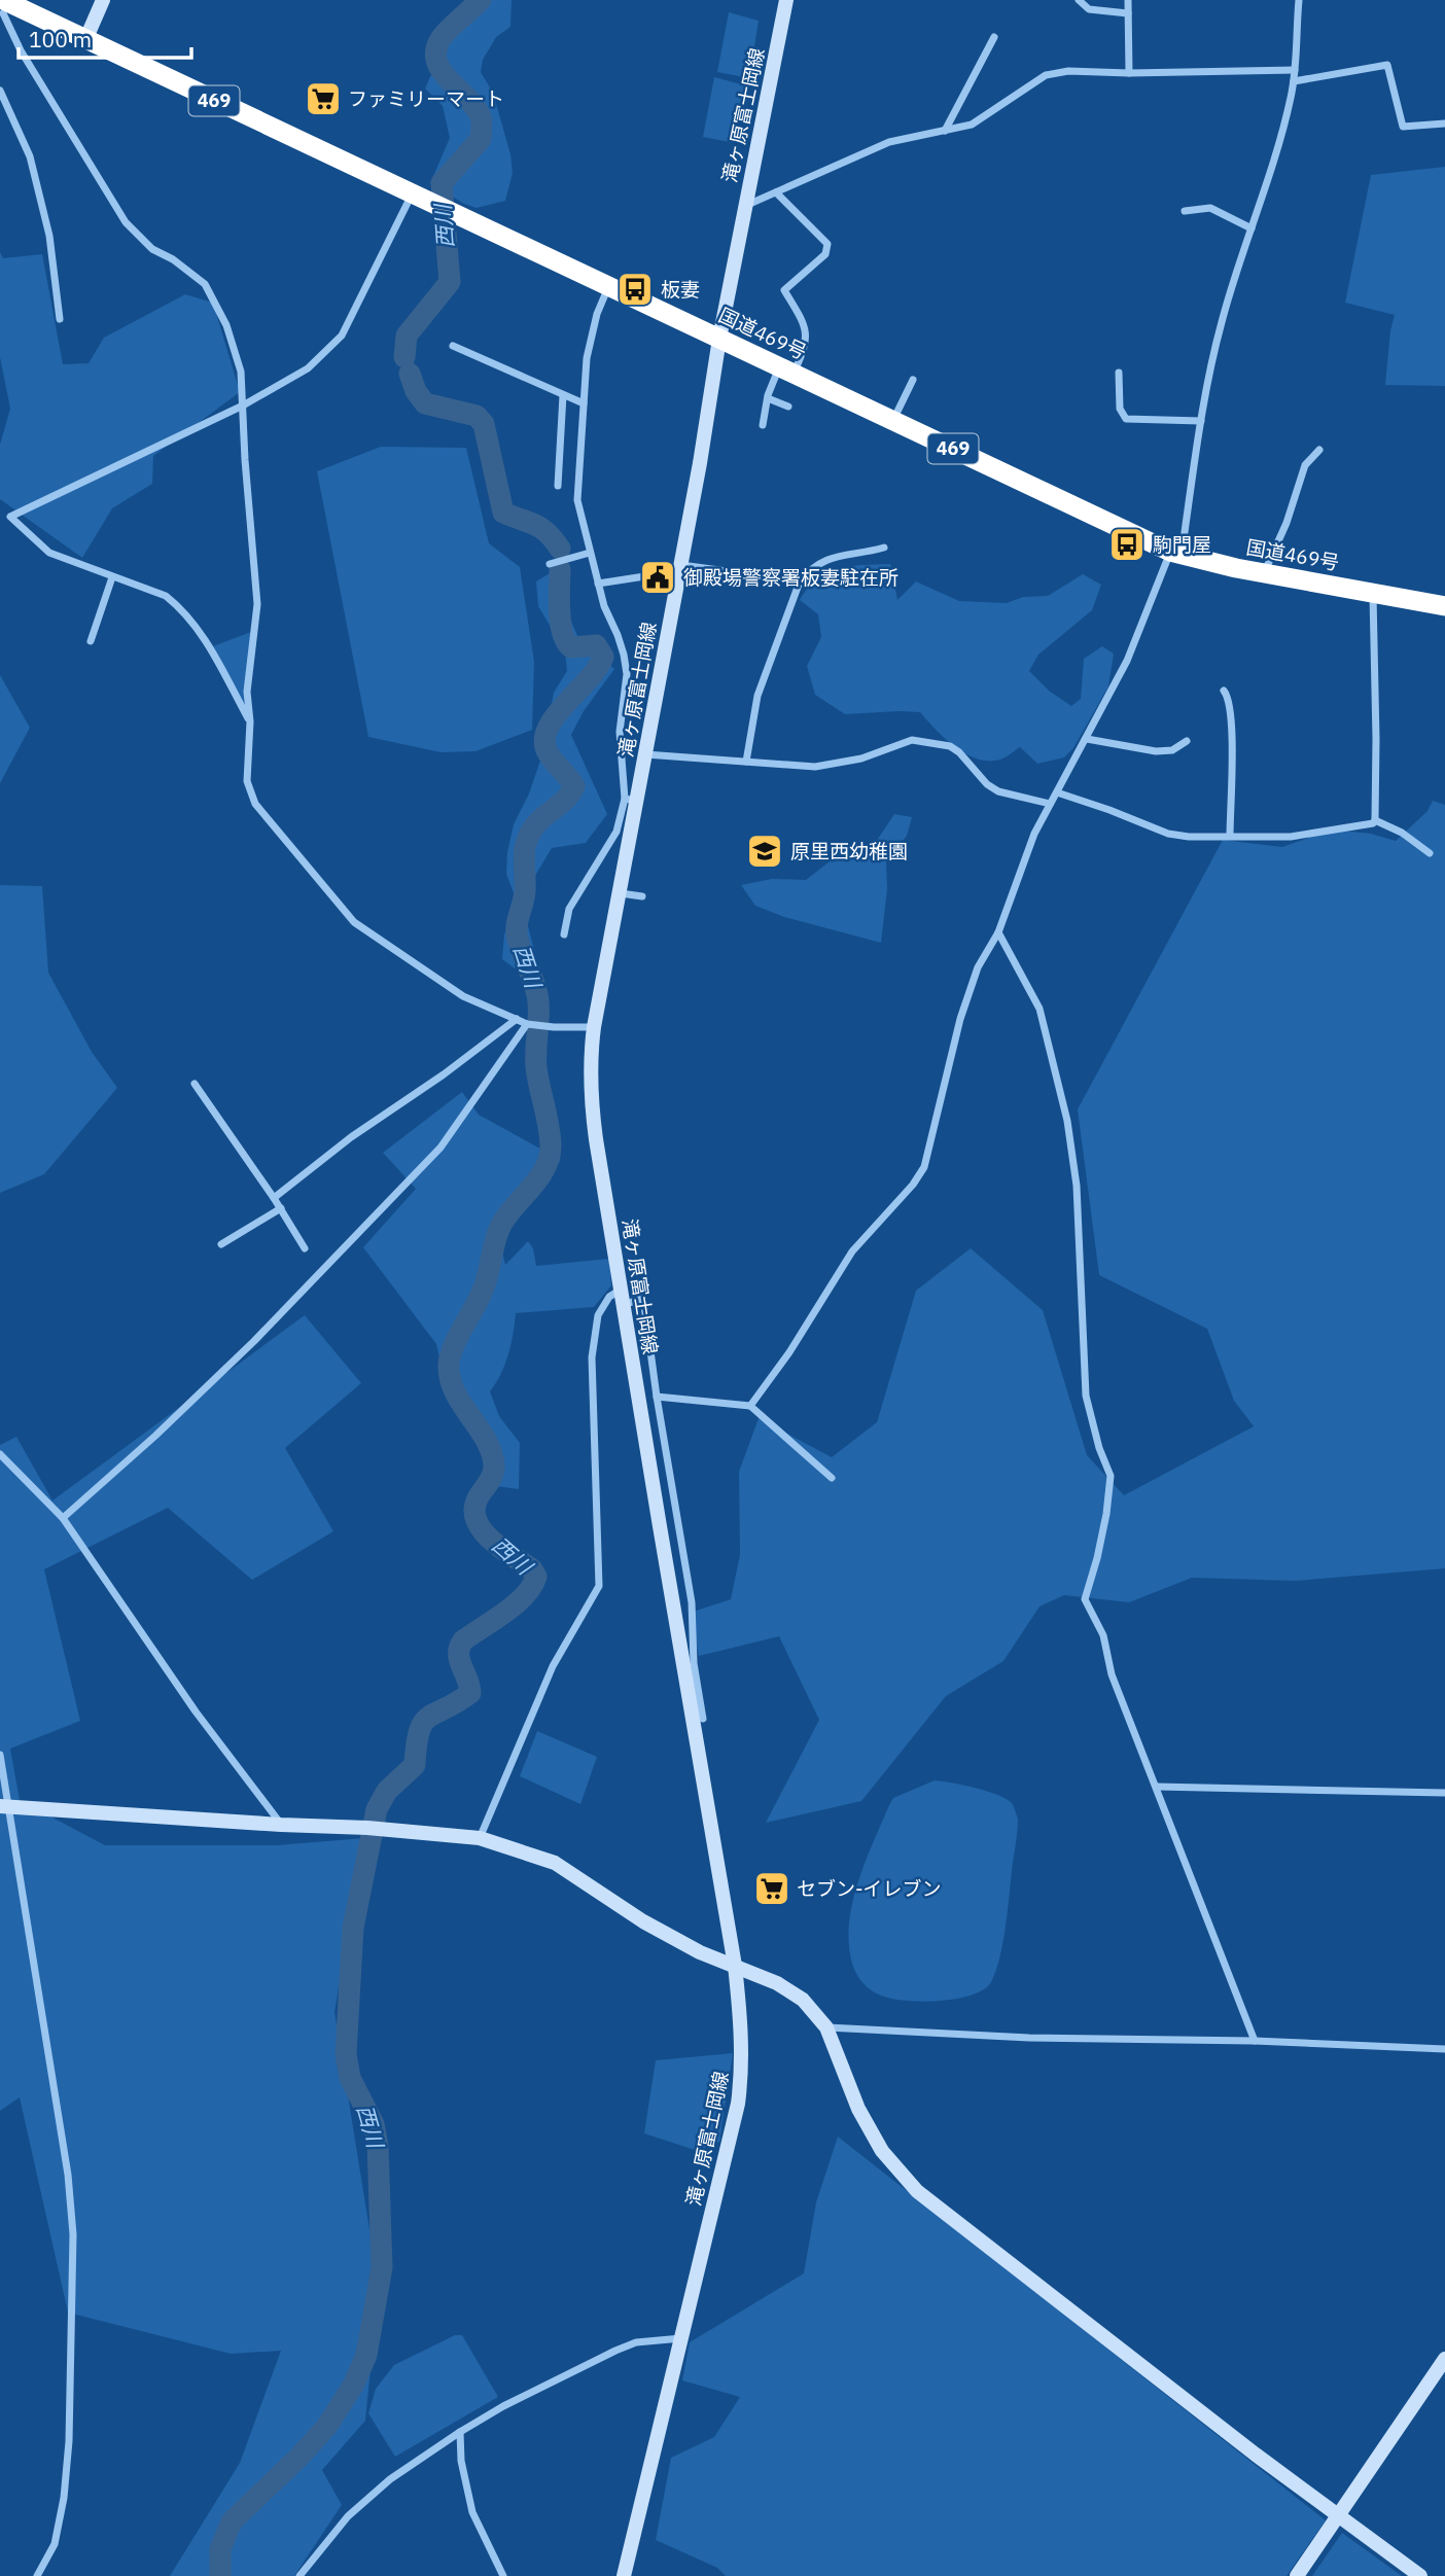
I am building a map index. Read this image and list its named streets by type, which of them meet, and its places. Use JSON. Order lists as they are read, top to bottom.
{
  "streets": {
    "highway": ["469", "国道469号"],
    "main road": ["滝ヶ原富士岡線"]
  },
  "crossings": [
    ["滝ヶ原富士岡線", "国道469号"]
  ],
  "water": ["西川"],
  "places": {
    "supermarket": ["ファミリーマート", "セブン-イレブン"],
    "bus stop": ["板妻", "駒門屋"],
    "public building": ["御殿場警察署板妻駐在所"],
    "school or university": ["原里西幼稚園"]
  },
  "scale_bar": "100 m"
}
